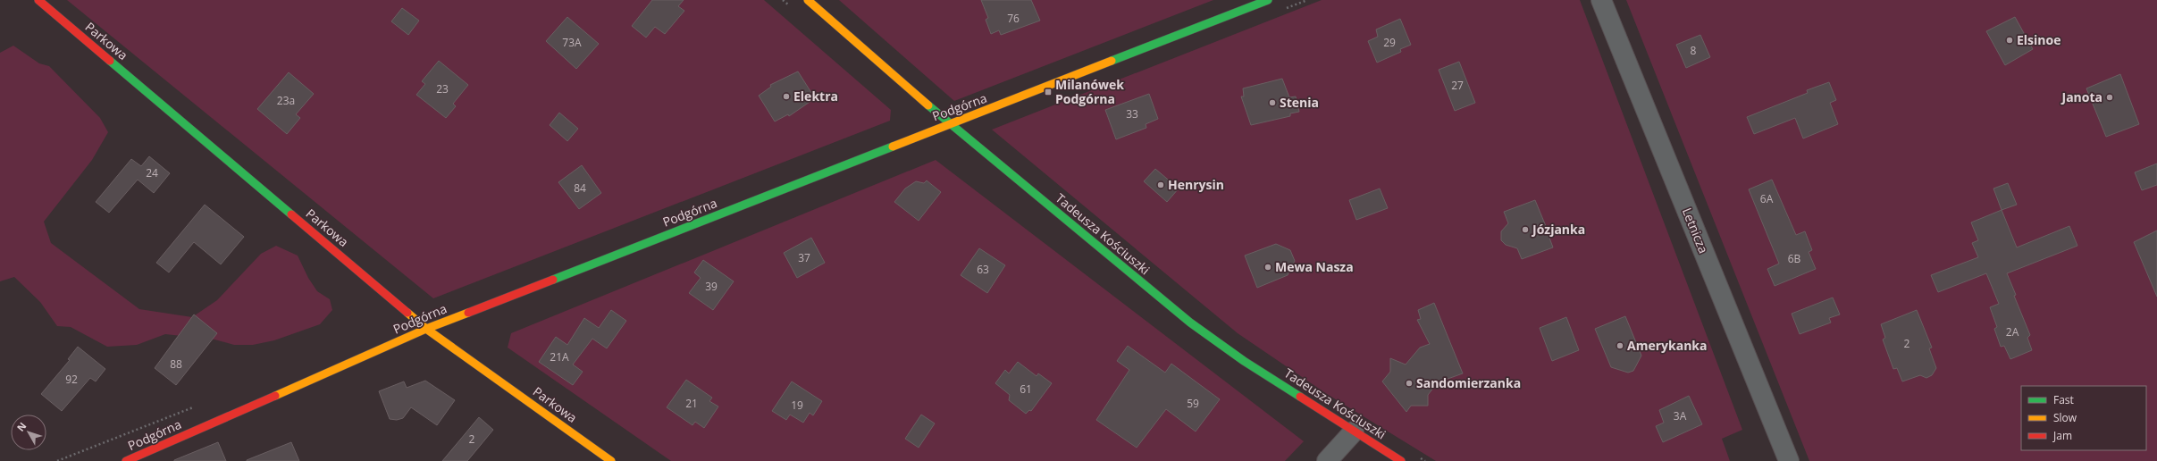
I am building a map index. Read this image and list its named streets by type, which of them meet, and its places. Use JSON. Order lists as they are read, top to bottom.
{
  "streets": {
    "street": [
      "Parkowa",
      "Podgórna",
      "Letnicza",
      "Tadeusza Kościuszki"
    ]
  },
  "crossings": [
    ["Parkowa", "Podgórna"],
    ["Podgórna", "Tadeusza Kościuszki"]
  ],
  "places": {
    "other": [
      "Elsinoe",
      "Elektra",
      "Janota",
      "Stenia",
      "Henrysin",
      "Józjanka",
      "Mewa Nasza",
      "Amerykanka",
      "Sandomierzanka"
    ],
    "transit": ["Milanówek Podgórna"]
  },
  "house_numbers": [
    "76",
    "73A",
    "29",
    "8",
    "27",
    "23",
    "23a",
    "33",
    "24",
    "84",
    "6A",
    "37",
    "6B",
    "63",
    "39",
    "2A",
    "2",
    "21A",
    "88",
    "92",
    "61",
    "21",
    "59",
    "19",
    "3A",
    "2"
  ],
  "legend": ["Fast", "Slow", "Jam"],
  "north": "top left"
}
